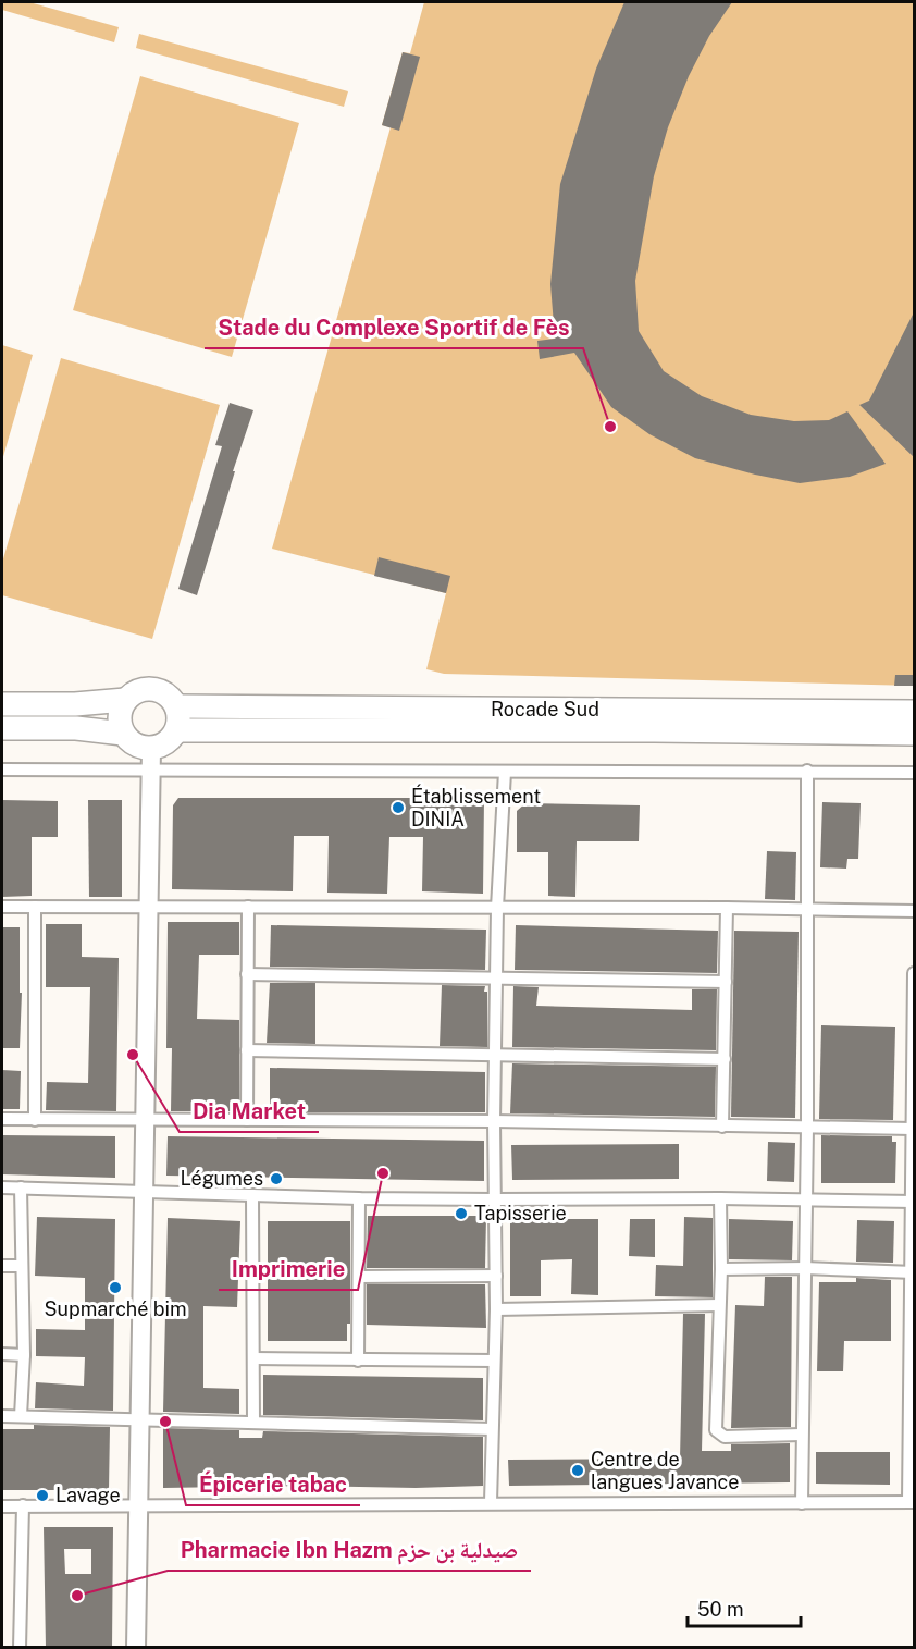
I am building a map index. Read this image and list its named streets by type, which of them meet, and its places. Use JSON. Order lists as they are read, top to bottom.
{
  "streets": {
    "highway": ["Rocade Sud"]
  },
  "places": [
    "Stade du Complexe Sportif de Fès",
    "Établissement DINIA",
    "Dia Market",
    "Imprimerie",
    "Légumes",
    "Tapisserie",
    "Supmarché bim",
    "Épicerie tabac",
    "Centre de langues Javance",
    "Lavage",
    "Pharmacie Ibn Hazm صيدلية بن حزم"
  ],
  "scale_bar": "50 m"
}
